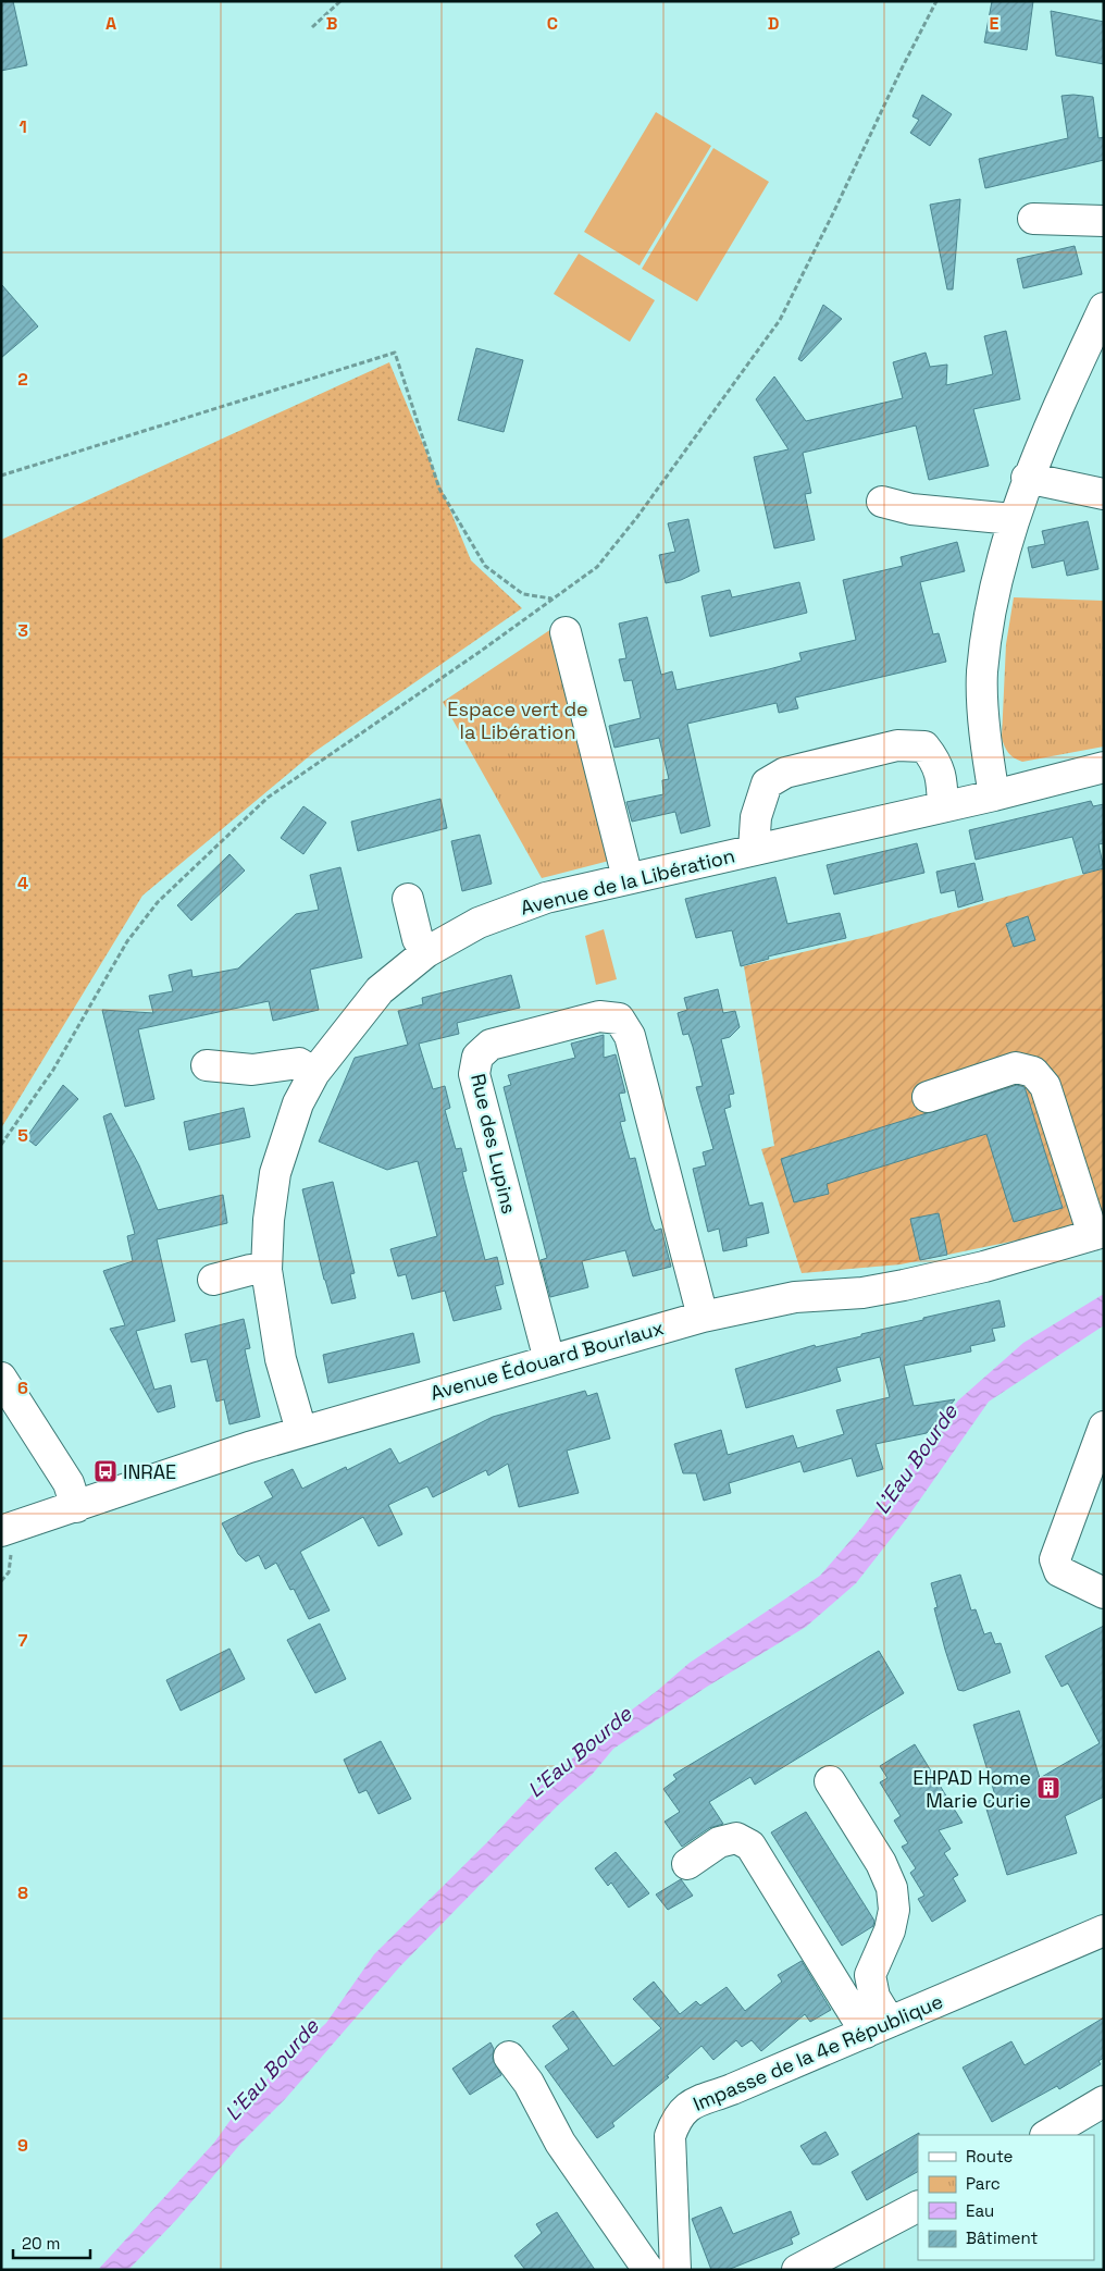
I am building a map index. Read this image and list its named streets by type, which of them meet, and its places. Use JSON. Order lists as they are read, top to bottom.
{
  "streets": {
    "street": [
      "Avenue de la Libération",
      "Rue des Lupins",
      "Avenue Édouard Bourlaux",
      "Impasse de la 4e République"
    ]
  },
  "crossings": [
    ["Avenue de la Libération", "Avenue Édouard Bourlaux"],
    ["Rue des Lupins", "Avenue Édouard Bourlaux"]
  ],
  "water": ["L'Eau Bourde"],
  "parks": ["Espace vert de la Libération"],
  "places": {
    "bus stop": ["INRAE"],
    "building": ["EHPAD Home Marie Curie"]
  },
  "legend": [
    "Route",
    "Parc",
    "Eau",
    "Bâtiment"
  ],
  "scale_bar": "20 m",
  "grid": {
    "columns": [
      "A",
      "B",
      "C",
      "D",
      "E"
    ],
    "rows": [
      "1",
      "2",
      "3",
      "4",
      "5",
      "6",
      "7",
      "8",
      "9"
    ]
  }
}
